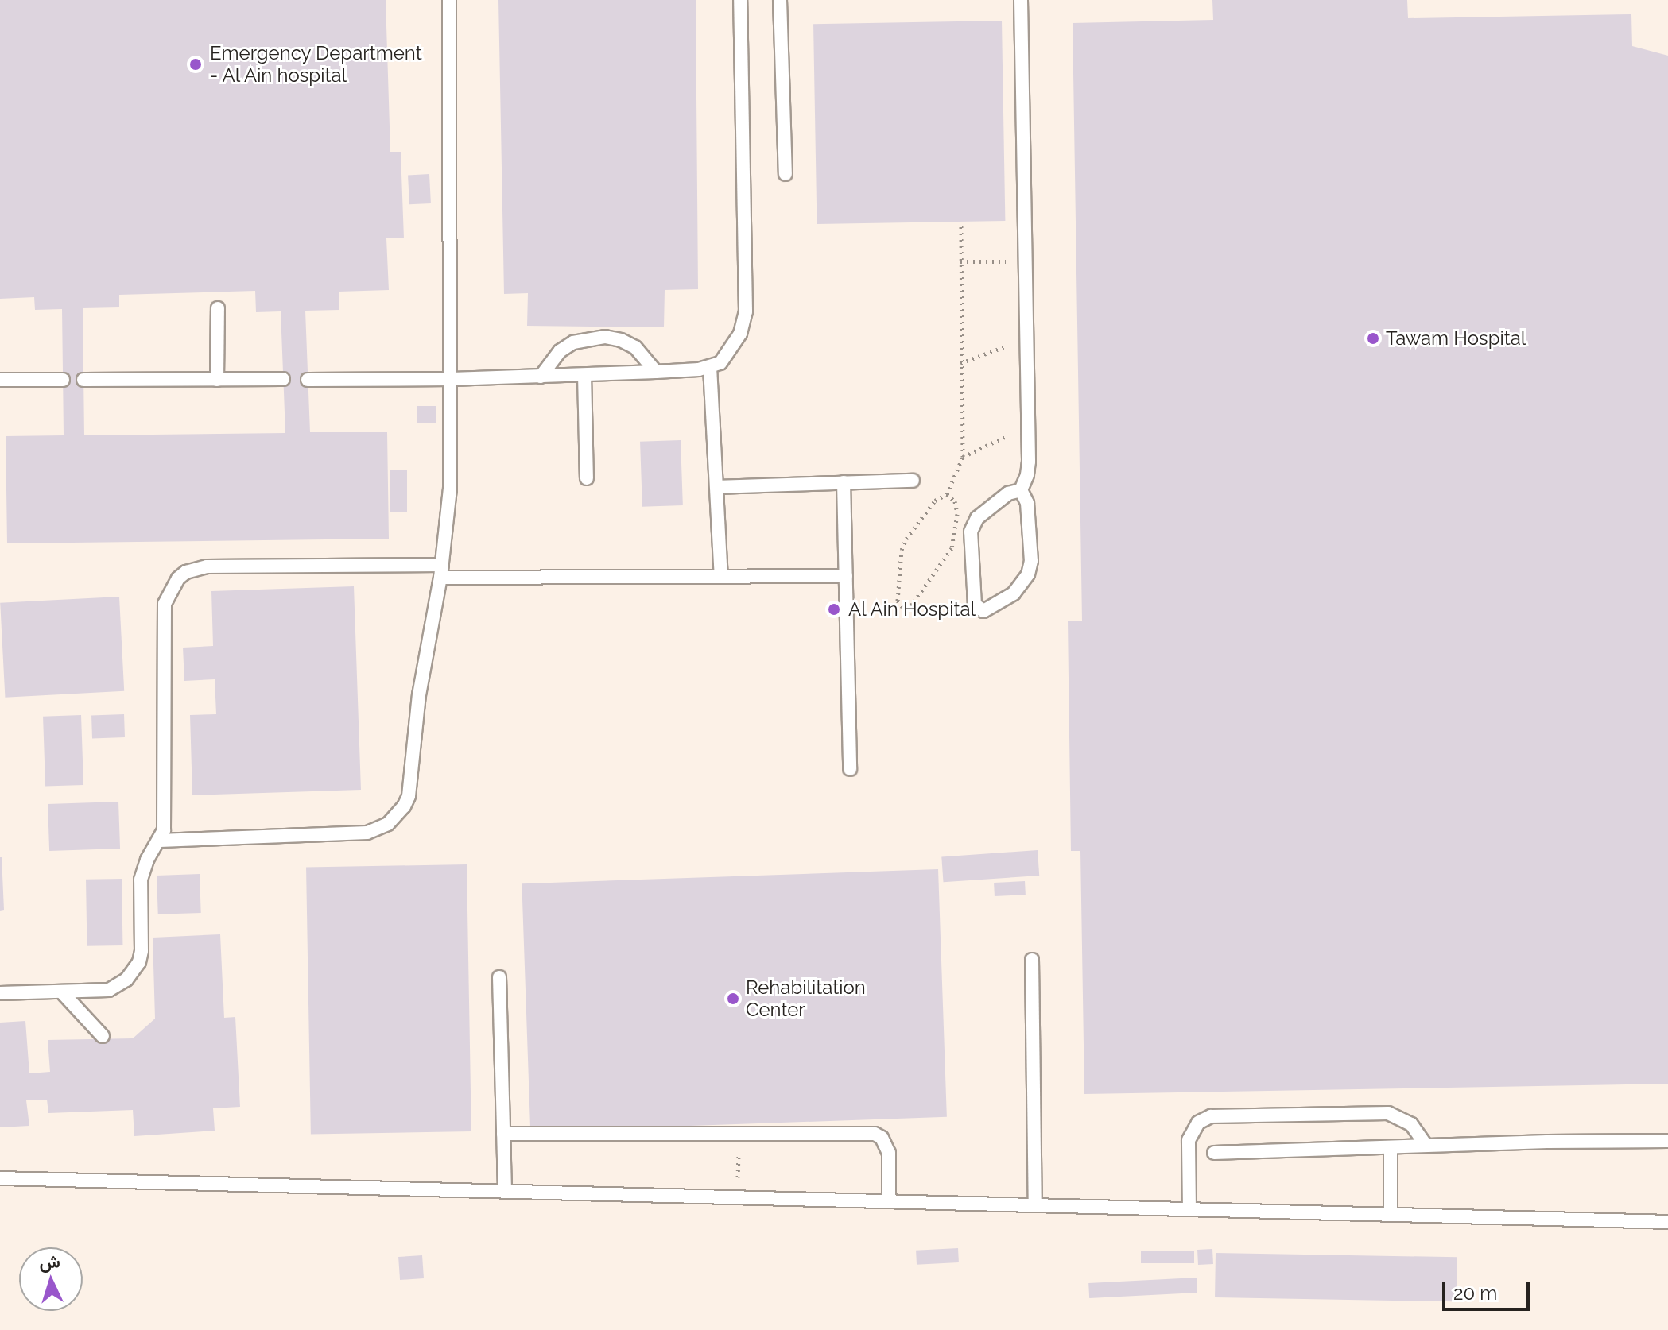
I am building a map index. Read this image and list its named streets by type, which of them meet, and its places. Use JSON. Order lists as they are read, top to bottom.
{
  "places": [
    "Emergency Department - Al Ain hospital",
    "Tawam Hospital",
    "Al Ain Hospital",
    "Rehabilitation Center"
  ],
  "scale_bar": "20 m",
  "north": "top"
}
